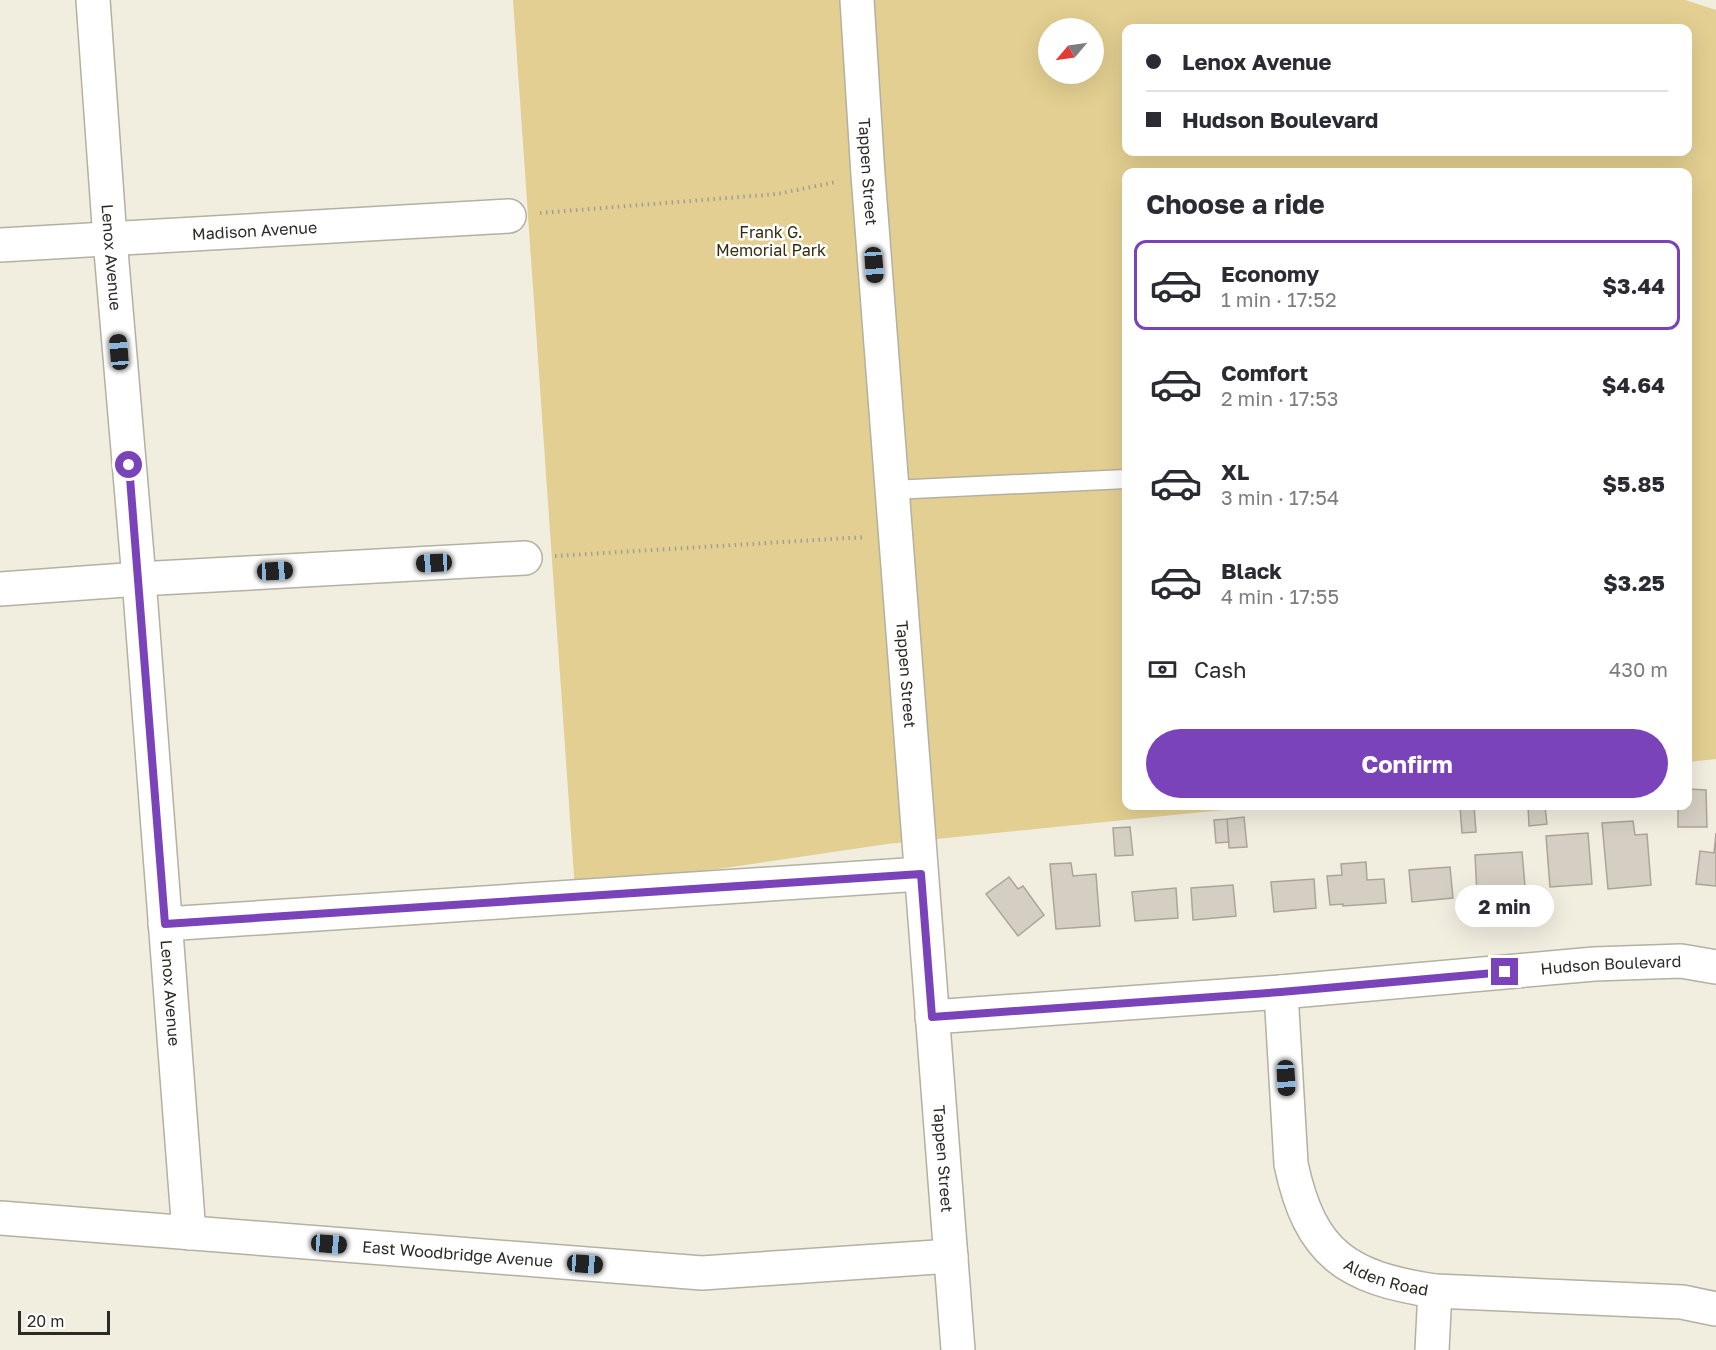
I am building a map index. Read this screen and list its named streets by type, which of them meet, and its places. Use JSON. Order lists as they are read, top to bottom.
{
  "streets": {
    "street": [
      "Tappen Street",
      "Madison Avenue",
      "Lenox Avenue",
      "Hudson Boulevard",
      "East Woodbridge Avenue",
      "Alden Road"
    ]
  },
  "crossings": [
    ["Tappen Street", "Hudson Boulevard"],
    ["Tappen Street", "East Woodbridge Avenue"],
    ["Madison Avenue", "Lenox Avenue"],
    ["Lenox Avenue", "East Woodbridge Avenue"],
    ["Hudson Boulevard", "Alden Road"]
  ],
  "parks": ["Frank G. Memorial Park"],
  "scale_bar": "20 m",
  "north": "bottom left",
  "page": {
    "banner": ["Lenox Avenue", "Hudson Boulevard"],
    "heading": "Choose a ride",
    "list": [
      {
        "name": "Economy",
        "note": "1 min · 17:52",
        "value": "$3.44"
      },
      {
        "name": "Comfort",
        "note": "2 min · 17:53",
        "value": "$4.64"
      },
      {
        "name": "XL",
        "note": "3 min · 17:54",
        "value": "$5.85"
      },
      {
        "name": "Black",
        "note": "4 min · 17:55",
        "value": "$3.25"
      }
    ],
    "pay": ["Cash", "430 m"],
    "buttons": "Confirm",
    "bubble": "2 min",
    "scale": "20 m"
  }
}
